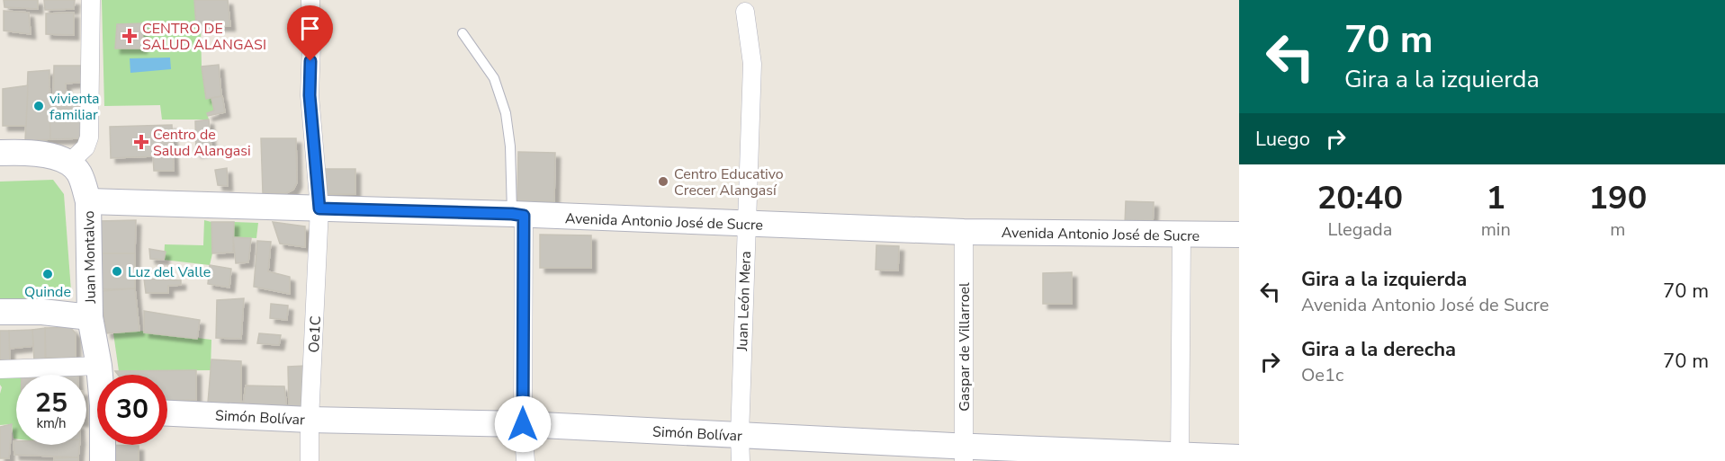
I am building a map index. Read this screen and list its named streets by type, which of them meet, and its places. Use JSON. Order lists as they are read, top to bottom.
{
  "streets": {
    "street": [
      "Avenida Antonio José de Sucre",
      "Juan Montalvo",
      "Juan León Mera",
      "Oe1C",
      "Gaspar de Villarroel",
      "Simón Bolívar"
    ]
  },
  "crossings": [
    ["Avenida Antonio José de Sucre", "Juan Montalvo"],
    ["Avenida Antonio José de Sucre", "Juan León Mera"],
    ["Avenida Antonio José de Sucre", "Oe1C"],
    ["Avenida Antonio José de Sucre", "Gaspar de Villarroel"],
    ["Juan León Mera", "Simón Bolívar"],
    ["Oe1C", "Simón Bolívar"],
    ["Gaspar de Villarroel", "Simón Bolívar"]
  ],
  "places": {
    "health": ["CENTRO DE SALUD ALANGASI", "Centro de Salud Alangasi"],
    "other": [
      "vivienta familiar",
      "Centro Educativo Crecer Alangasí",
      "Luz del Valle",
      "Quinde"
    ]
  },
  "page": {
    "turn": ["70 m", "Gira a la izquierda"],
    "then": "Luego",
    "eta": [
      "20:40",
      "Llegada",
      "1",
      "min",
      "190",
      "m"
    ],
    "list": [
      {
        "name": "Gira a la izquierda",
        "note": "Avenida Antonio José de Sucre",
        "value": "70 m"
      },
      {
        "name": "Gira a la derecha",
        "note": "Oe1c",
        "value": "70 m"
      }
    ],
    "speed": "25 km/h",
    "limit": "30"
  }
}
